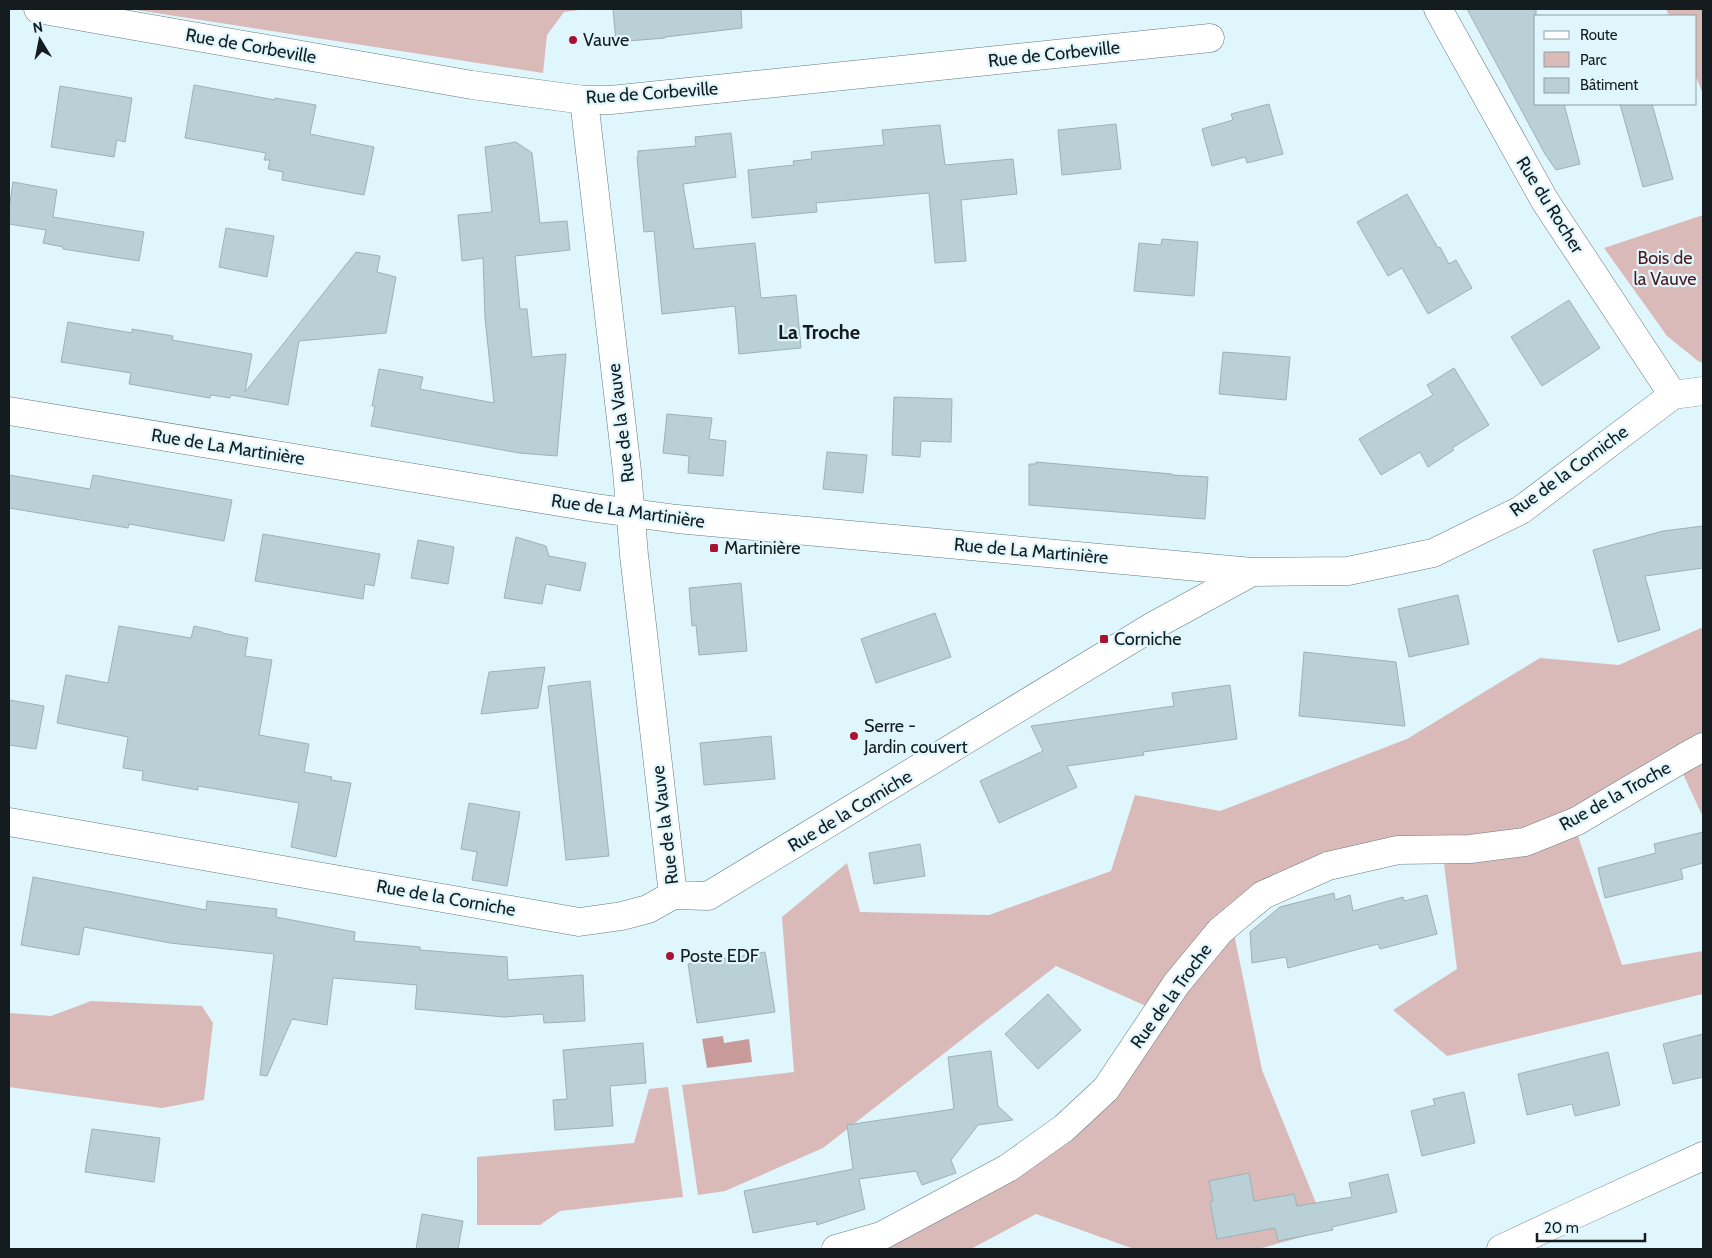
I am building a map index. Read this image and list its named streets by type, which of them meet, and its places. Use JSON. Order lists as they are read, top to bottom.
{
  "streets": {
    "street": [
      "Rue de Corbeville",
      "Rue du Rocher",
      "Rue de la Vauve",
      "Rue de La Martinière",
      "Rue de la Corniche",
      "Rue de la Troche"
    ]
  },
  "crossings": [
    ["Rue de Corbeville", "Rue de la Vauve"],
    ["Rue du Rocher", "Rue de la Corniche"],
    ["Rue de la Vauve", "Rue de La Martinière"],
    ["Rue de la Vauve", "Rue de la Corniche"],
    ["Rue de La Martinière", "Rue de la Corniche"]
  ],
  "districts": ["La Troche"],
  "parks": ["Bois de la Vauve"],
  "places": {
    "other": ["Vauve", "Serre - Jardin couvert", "Poste EDF"],
    "transit": ["Martinière", "Corniche"]
  },
  "legend": ["Route", "Parc", "Bâtiment"],
  "scale_bar": "20 m",
  "north": "top"
}
